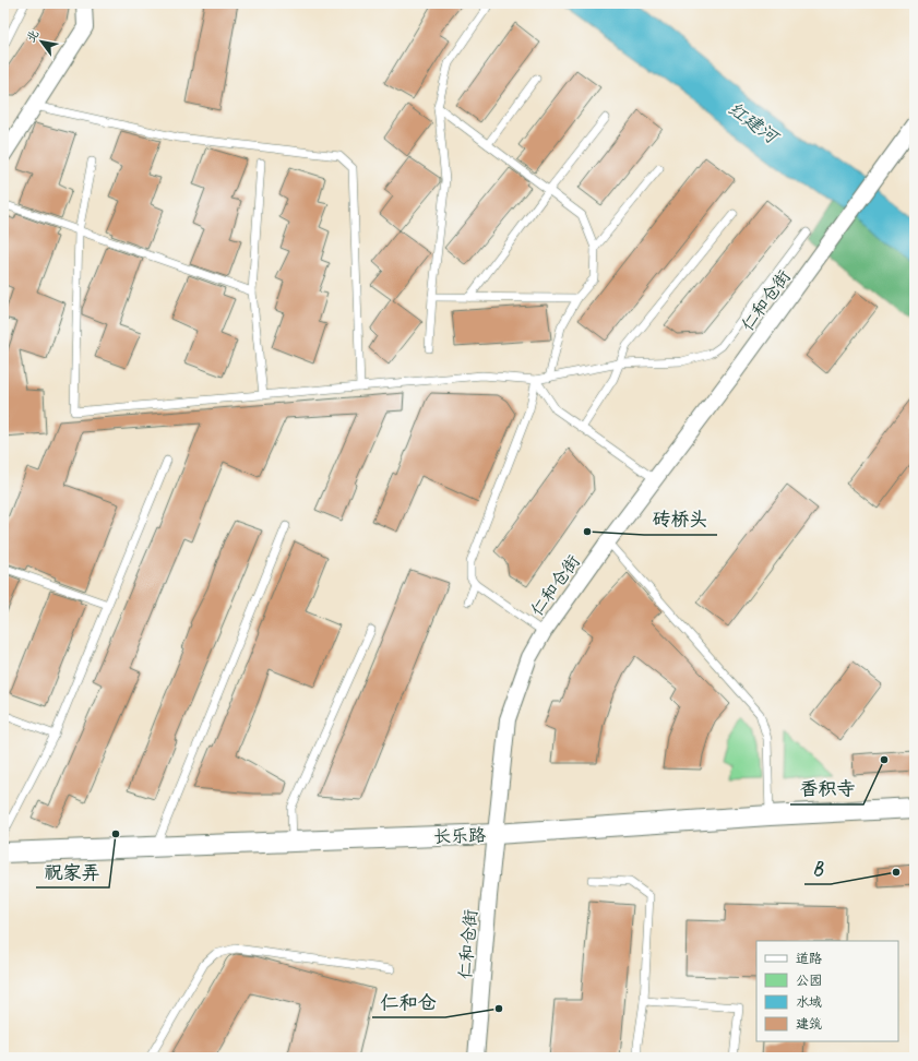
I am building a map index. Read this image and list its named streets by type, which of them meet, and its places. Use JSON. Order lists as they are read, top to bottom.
{
  "streets": {
    "street": ["仁和仓街", "长乐路"]
  },
  "crossings": [
    ["仁和仓街", "长乐路"]
  ],
  "water": ["红建河"],
  "places": [
    "砖桥头",
    "香积寺",
    "祝家弄",
    "B",
    "仁和仓"
  ],
  "legend": [
    "道路",
    "公园",
    "水域",
    "建筑"
  ],
  "north": "top left"
}
